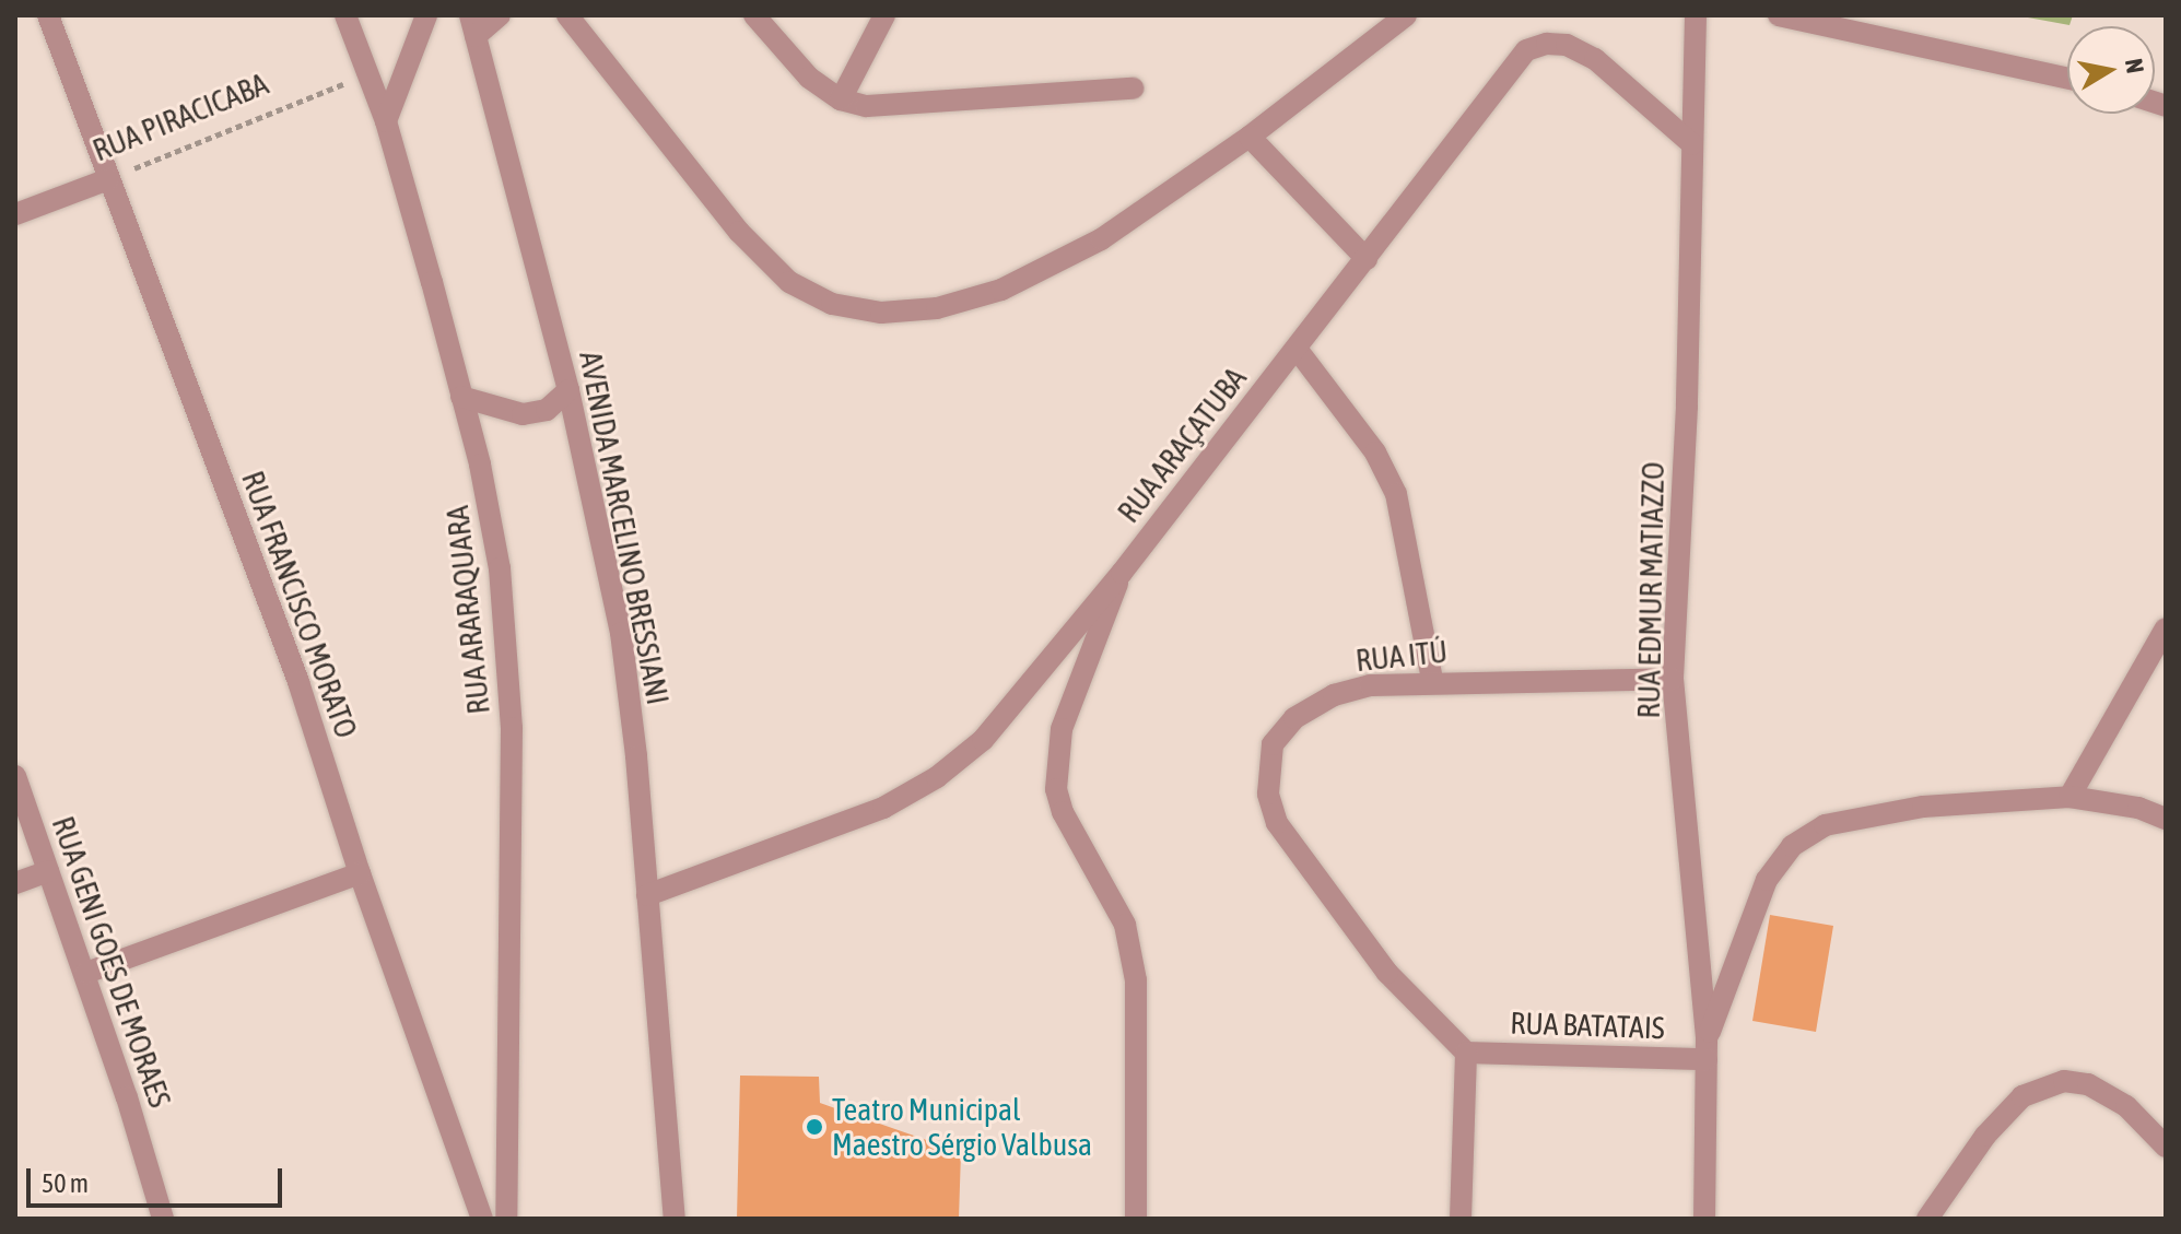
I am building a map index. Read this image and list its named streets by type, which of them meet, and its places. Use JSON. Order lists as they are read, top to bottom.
{
  "streets": {
    "street": [
      "RUA PIRACICABA",
      "RUA ARAÇATUBA",
      "AVENIDA MARCELINO BRESSIANI",
      "RUA EDMUR MATIAZZO",
      "RUA FRANCISCO MORATO",
      "RUA ARARAQUARA",
      "RUA ITÚ",
      "RUA GENI GOES DE MORAES",
      "RUA BATATAIS"
    ]
  },
  "crossings": [
    ["RUA PIRACICABA", "RUA FRANCISCO MORATO"],
    ["RUA PIRACICABA", "RUA ARARAQUARA"],
    ["RUA ARAÇATUBA", "AVENIDA MARCELINO BRESSIANI"],
    ["RUA ARAÇATUBA", "RUA EDMUR MATIAZZO"],
    ["RUA EDMUR MATIAZZO", "RUA ITÚ"],
    ["RUA EDMUR MATIAZZO", "RUA BATATAIS"],
    ["RUA ITÚ", "RUA BATATAIS"]
  ],
  "places": ["Teatro Municipal Maestro Sérgio Valbusa"],
  "scale_bar": "50 m",
  "north": "right"
}
